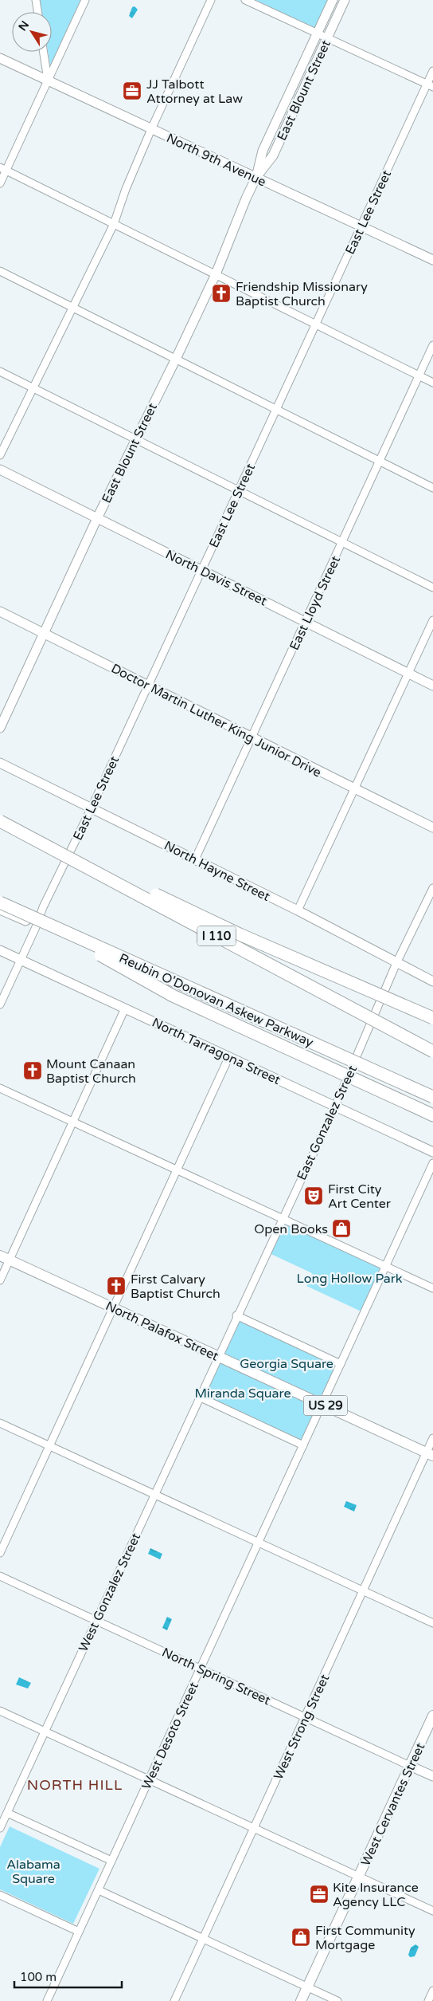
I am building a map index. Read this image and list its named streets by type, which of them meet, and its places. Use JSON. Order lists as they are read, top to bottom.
{
  "streets": {
    "highway": ["I 110", "Reubin O'Donovan Askew Parkway"],
    "main road": ["North Palafox Street", "US 29", "West Cervantes Street"],
    "street": [
      "East Blount Street",
      "North 9th Avenue",
      "East Lee Street",
      "North Davis Street",
      "East Lloyd Street",
      "Doctor Martin Luther King Junior Drive",
      "North Hayne Street",
      "North Tarragona Street",
      "East Gonzalez Street",
      "West Gonzalez Street",
      "North Spring Street",
      "West Strong Street",
      "West Desoto Street"
    ]
  },
  "crossings": [
    ["East Blount Street", "North 9th Avenue"],
    ["East Blount Street", "North Davis Street"],
    ["East Blount Street", "Doctor Martin Luther King Junior Drive"],
    ["North 9th Avenue", "East Lee Street"],
    ["East Lee Street", "North Davis Street"],
    ["East Lee Street", "Doctor Martin Luther King Junior Drive"],
    ["East Lee Street", "North Hayne Street"],
    ["East Lee Street", "North Tarragona Street"],
    ["North Davis Street", "East Lloyd Street"],
    ["East Lloyd Street", "Doctor Martin Luther King Junior Drive"],
    ["East Lloyd Street", "North Hayne Street"],
    ["North Hayne Street", "East Gonzalez Street"],
    ["North Tarragona Street", "East Gonzalez Street"],
    ["East Gonzalez Street", "North Palafox Street"],
    ["East Gonzalez Street", "West Gonzalez Street"],
    ["North Palafox Street", "West Gonzalez Street"],
    ["North Palafox Street", "West Strong Street"],
    ["North Palafox Street", "West Desoto Street"],
    ["West Gonzalez Street", "North Spring Street"],
    ["North Spring Street", "West Strong Street"],
    ["North Spring Street", "West Desoto Street"],
    ["North Spring Street", "West Cervantes Street"]
  ],
  "districts": ["NORTH HILL"],
  "parks": [
    "Long Hollow Park",
    "Georgia Square",
    "Miranda Square",
    "Alabama Square"
  ],
  "places": {
    "office": ["JJ Talbott Attorney at Law", "Kite Insurance Agency LLC"],
    "church": ["Friendship Missionary Baptist Church", "Mount Canaan Baptist Church", "First Calvary Baptist Church"],
    "theatre": ["First City Art Center"],
    "shop": ["Open Books", "First Community Mortgage"]
  },
  "scale_bar": "100 m",
  "north": "top left"
}
